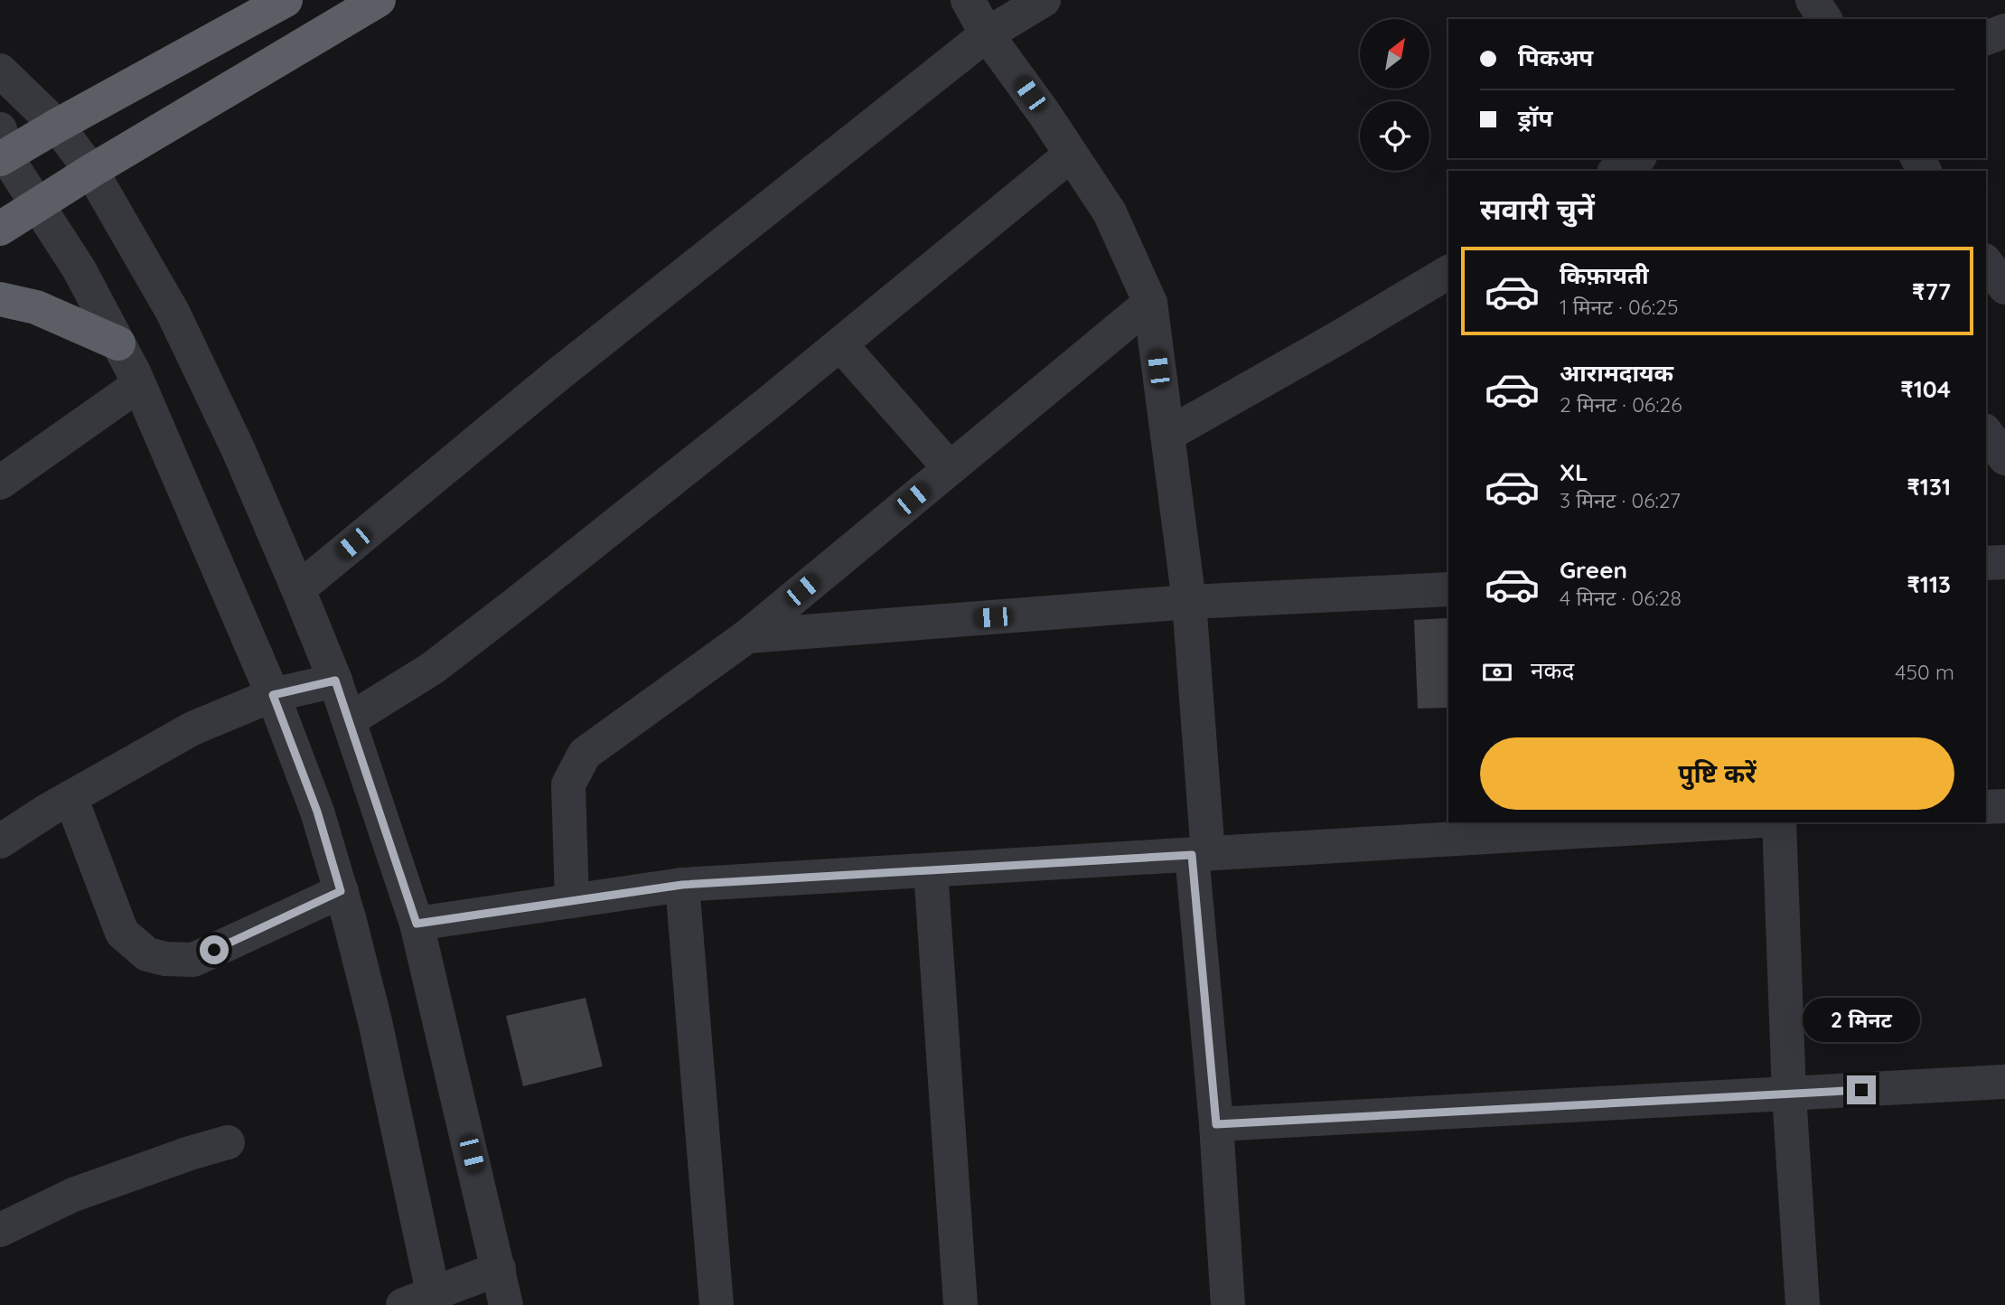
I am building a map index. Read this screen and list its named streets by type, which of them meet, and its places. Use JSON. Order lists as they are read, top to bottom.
{
  "north": "top right",
  "page": {
    "banner": ["पिकअप", "ड्रॉप"],
    "heading": "सवारी चुनें",
    "list": [
      {
        "name": "किफ़ायती",
        "note": "1 मिनट · 06:25",
        "value": "₹77"
      },
      {
        "name": "आरामदायक",
        "note": "2 मिनट · 06:26",
        "value": "₹104"
      },
      {
        "name": "XL",
        "note": "3 मिनट · 06:27",
        "value": "₹131"
      },
      {
        "name": "Green",
        "note": "4 मिनट · 06:28",
        "value": "₹113"
      }
    ],
    "pay": ["नकद", "450 m"],
    "buttons": "पुष्टि करें",
    "bubble": "2 मिनट"
  }
}
